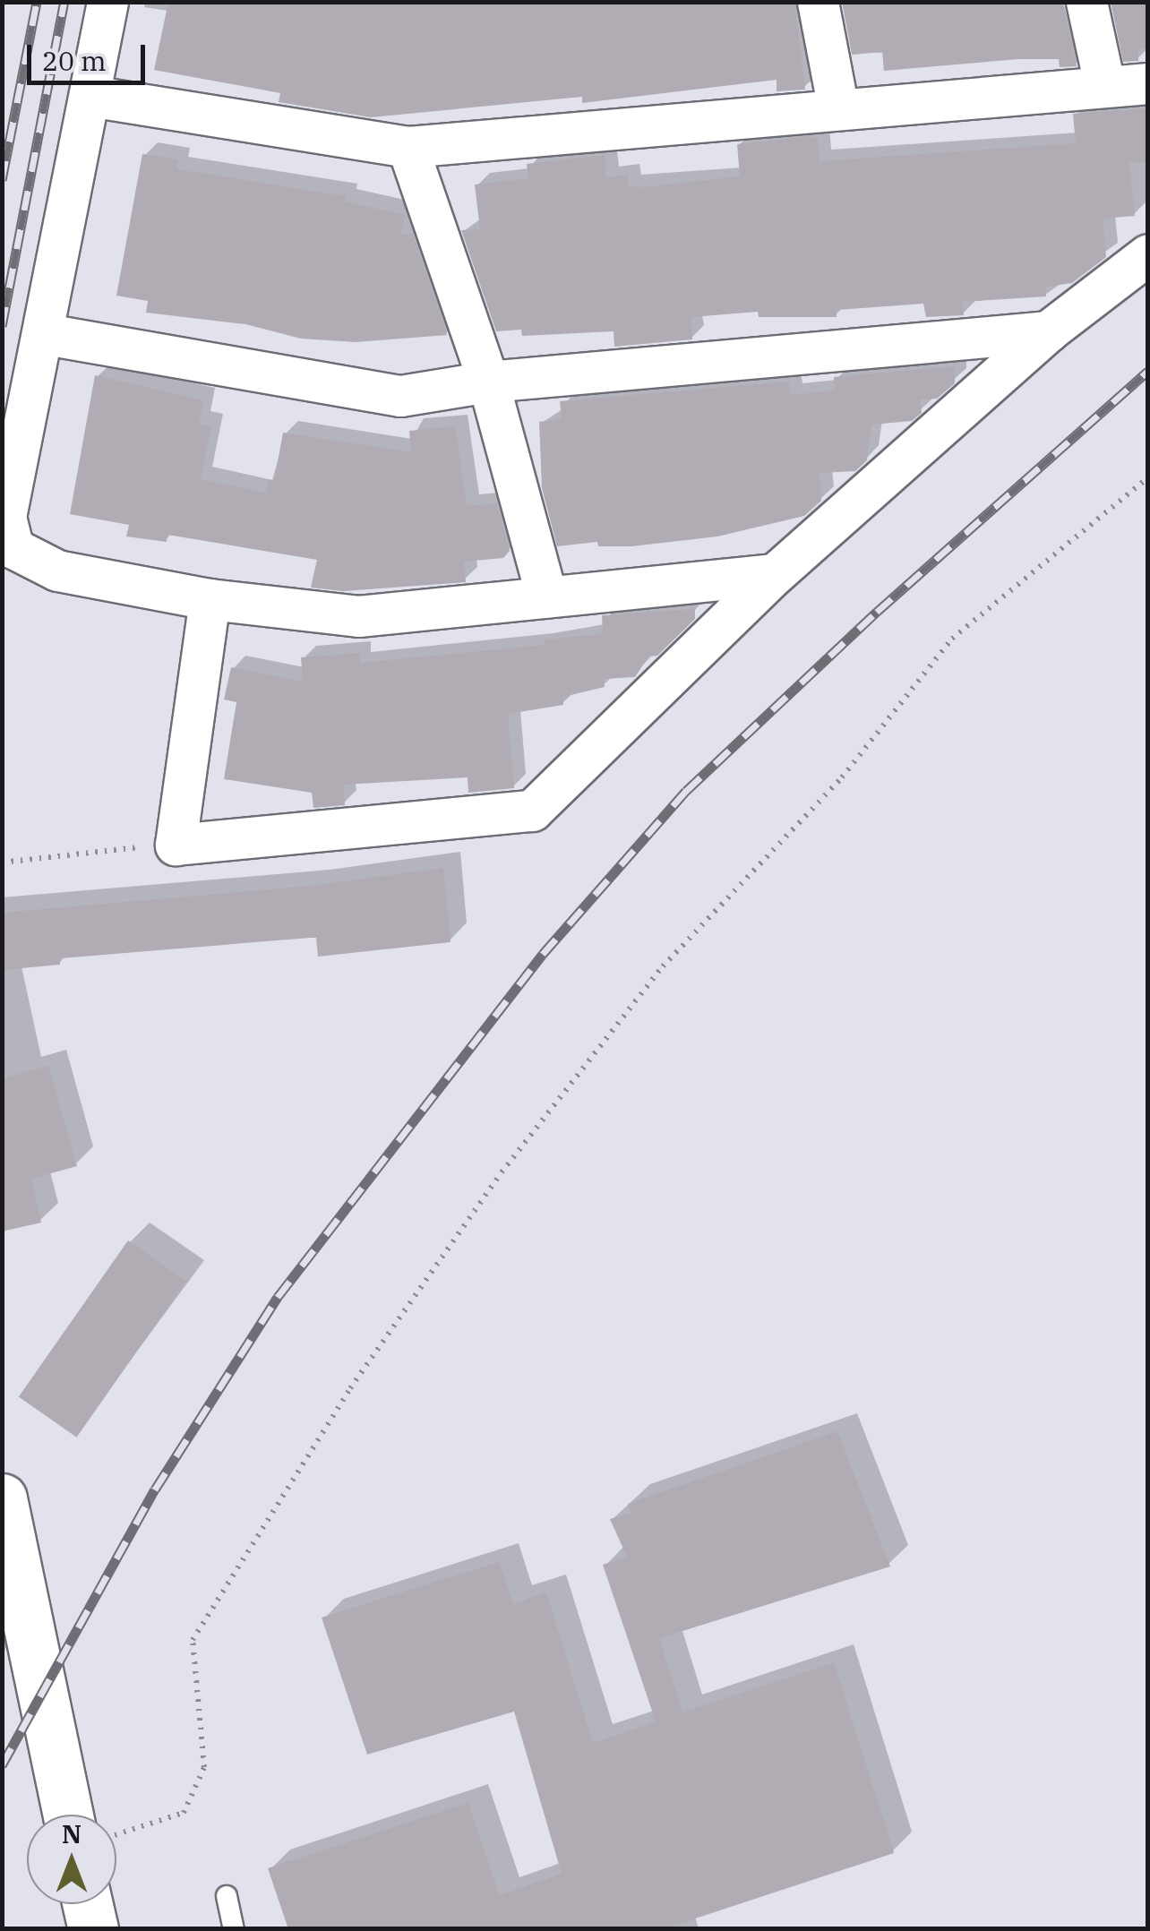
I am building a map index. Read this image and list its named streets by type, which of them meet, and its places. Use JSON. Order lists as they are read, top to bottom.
{
  "scale_bar": "20 m",
  "north": "top"
}
